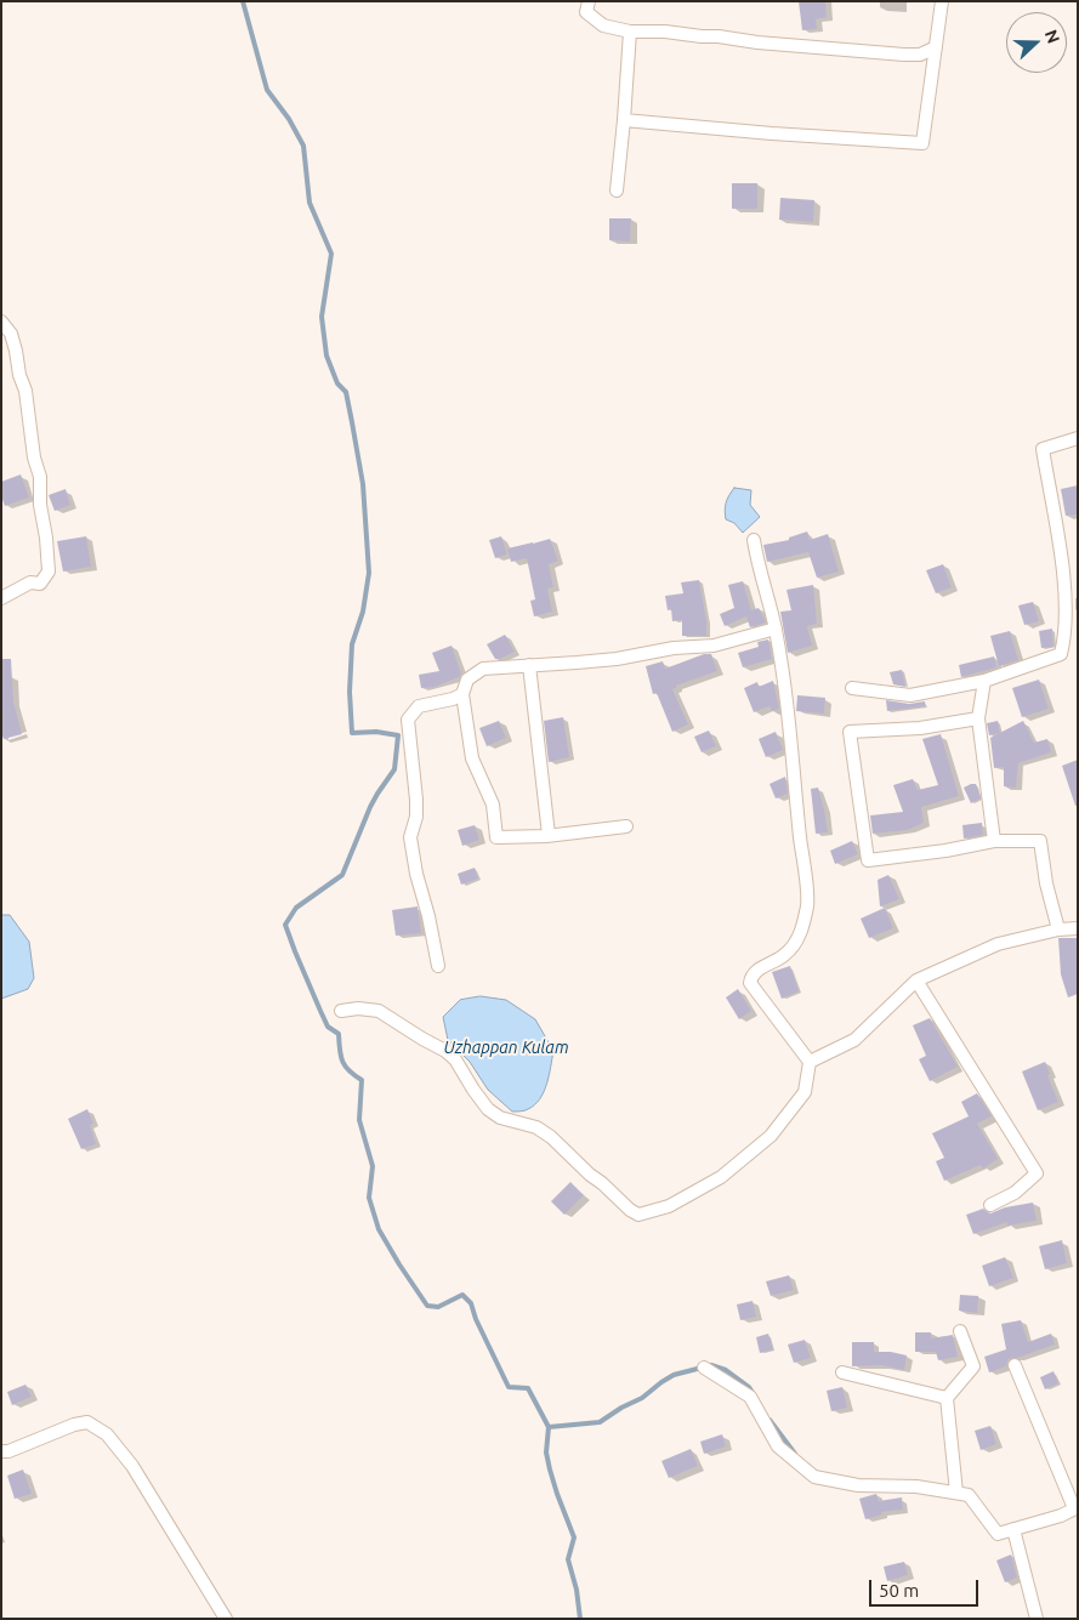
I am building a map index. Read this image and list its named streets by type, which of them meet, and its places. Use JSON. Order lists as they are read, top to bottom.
{
  "water": ["Uzhappan Kulam"],
  "scale_bar": "50 m",
  "north": "right"
}
